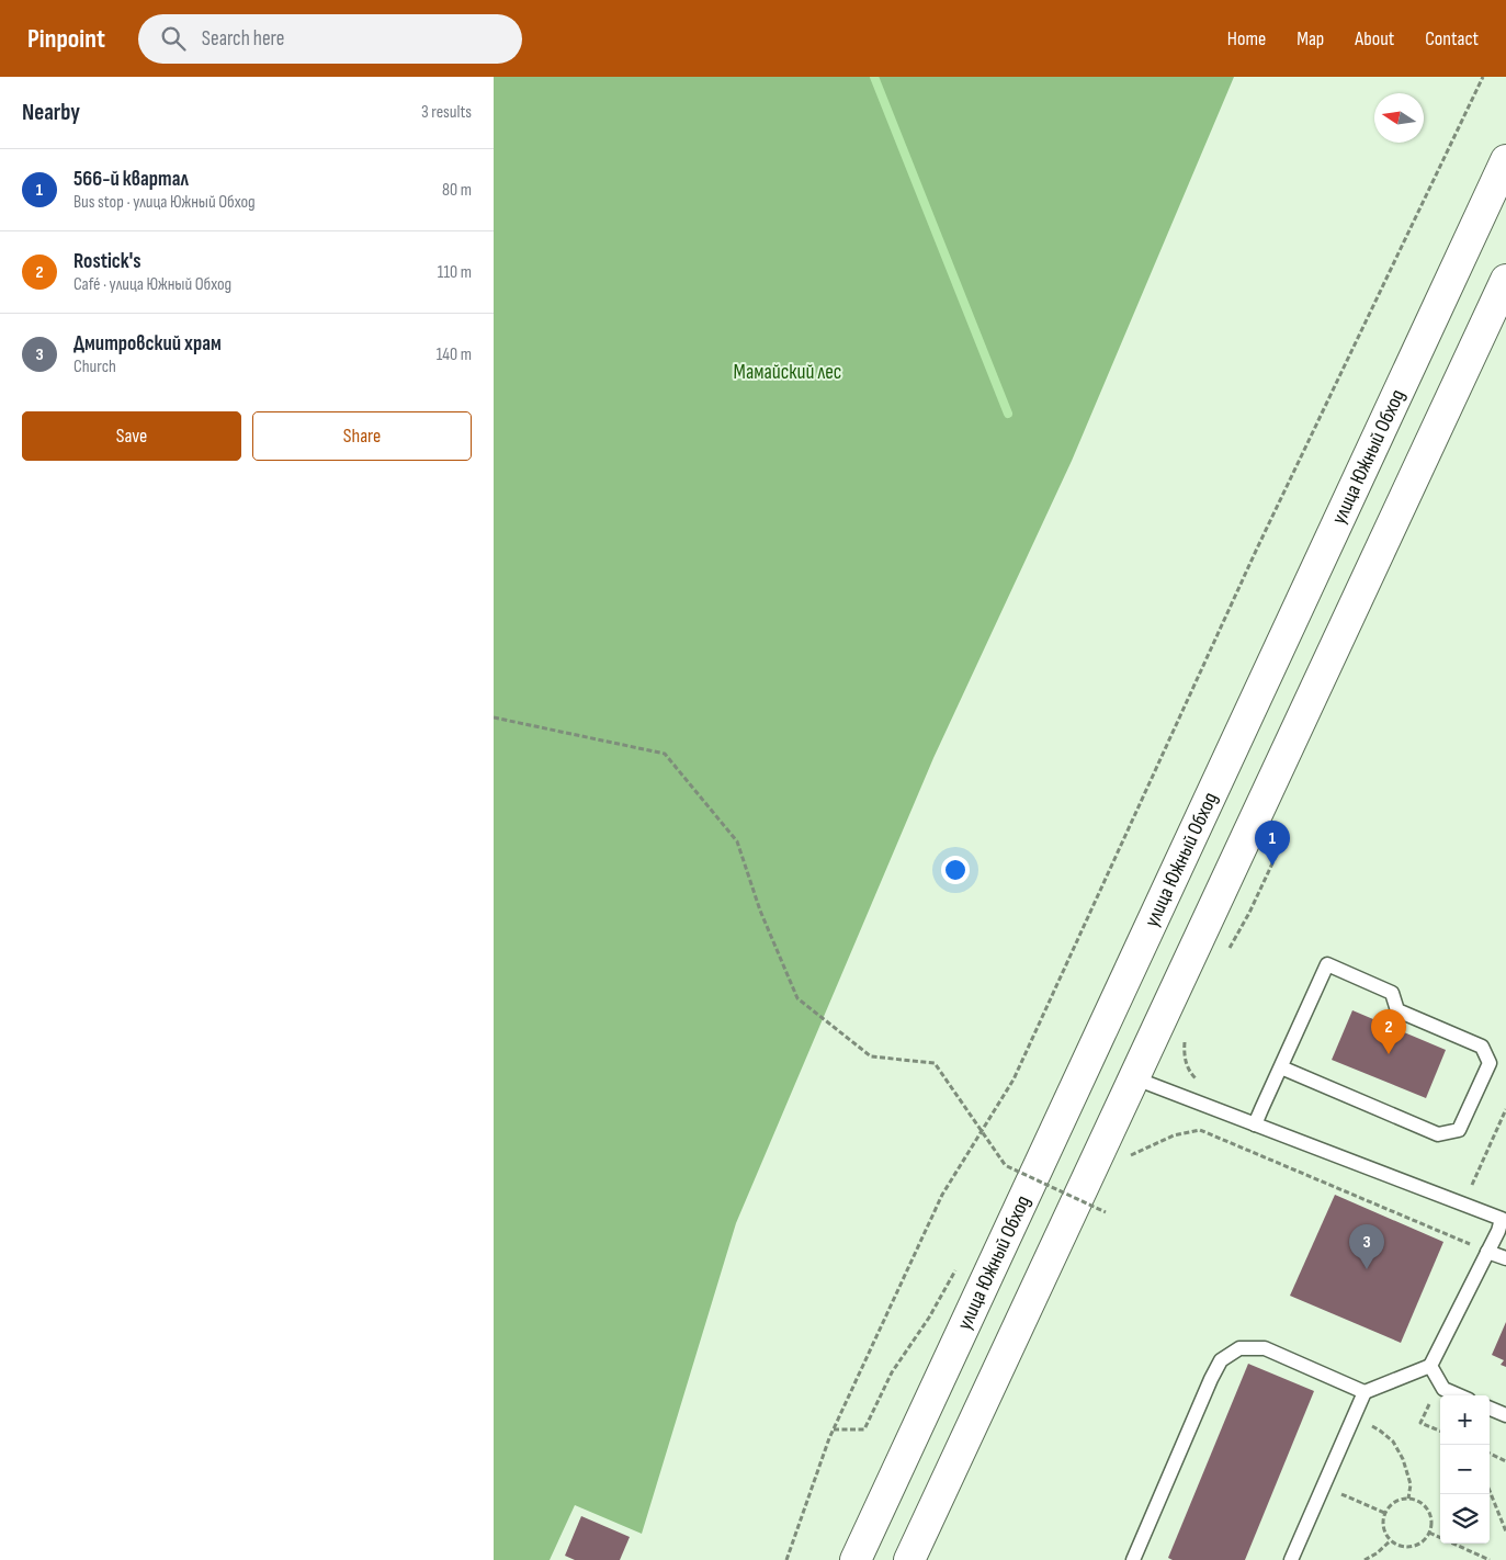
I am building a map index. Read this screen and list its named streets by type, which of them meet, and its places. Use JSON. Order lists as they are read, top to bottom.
{
  "streets": {
    "main road": ["улица Южный Обход"]
  },
  "parks": ["Мамайский лес"],
  "north": "left",
  "page": {
    "header": "Pinpoint",
    "search": "Search here",
    "nav": [
      "Home",
      "Map",
      "About",
      "Contact"
    ],
    "heading": ["Nearby", "3 results"],
    "list": [
      {
        "mark": "1",
        "name": "566-й квартал",
        "note": "Bus stop · улица Южный Обход",
        "value": "80 m"
      },
      {
        "mark": "2",
        "name": "Rostick's",
        "note": "Café · улица Южный Обход",
        "value": "110 m"
      },
      {
        "mark": "3",
        "name": "Дмитровский храм",
        "note": "Church",
        "value": "140 m"
      }
    ],
    "buttons": ["Save", "Share"],
    "pins": ["1", "2", "3"],
    "map_buttons": ["+", "−"]
  }
}
